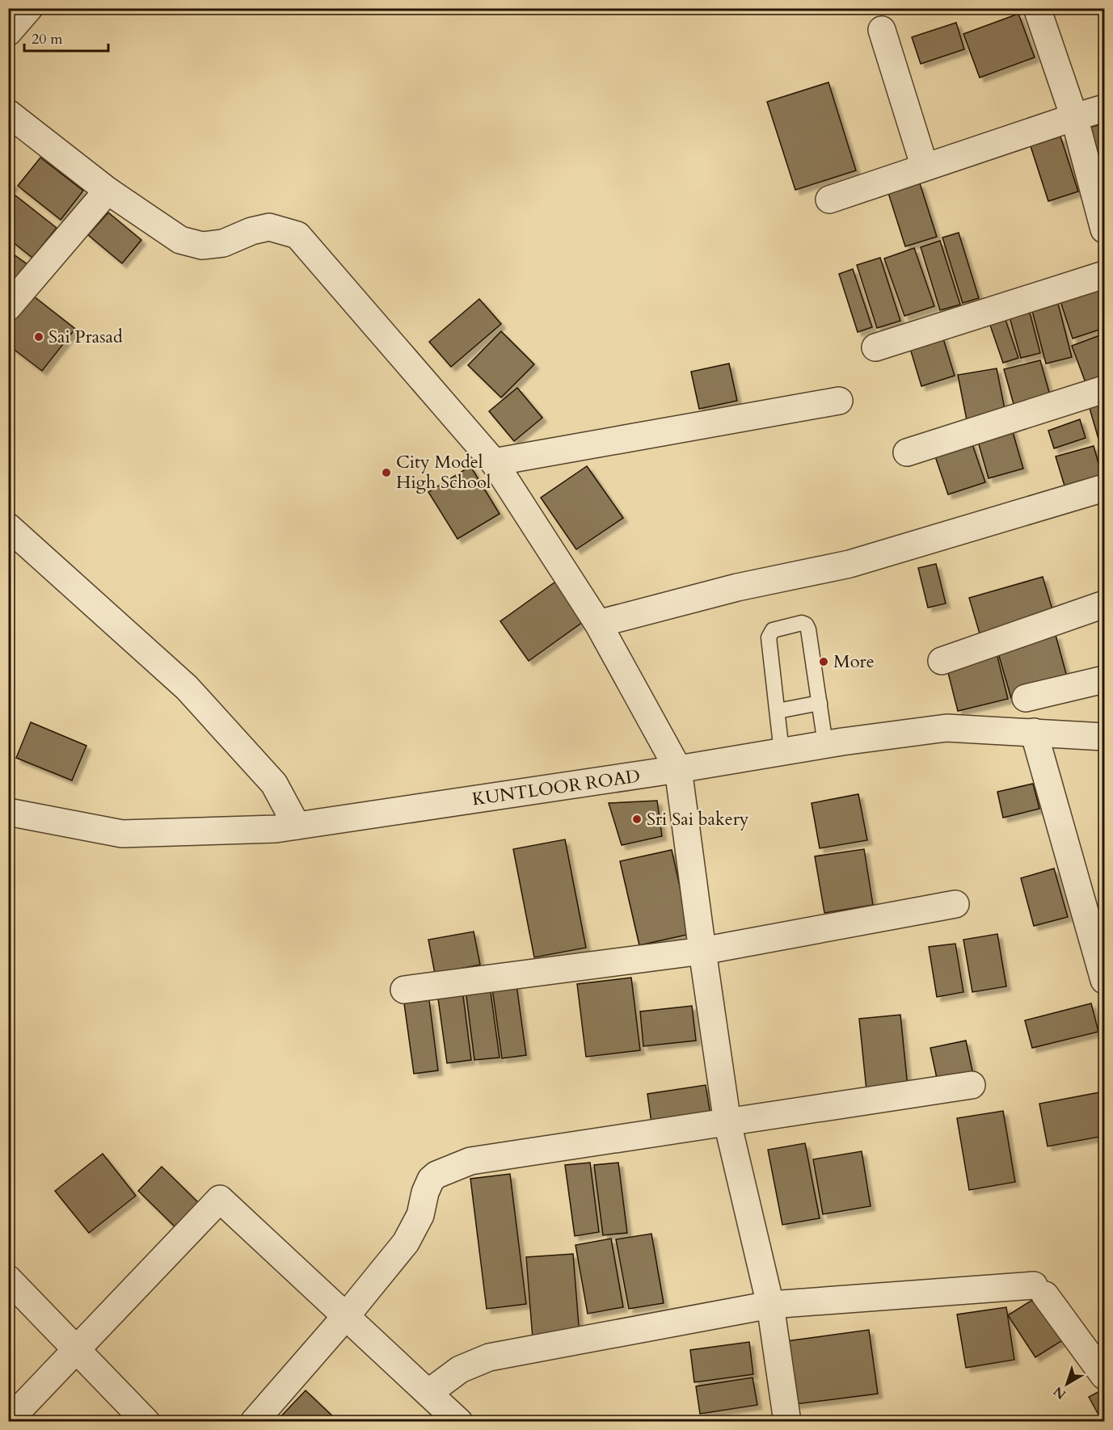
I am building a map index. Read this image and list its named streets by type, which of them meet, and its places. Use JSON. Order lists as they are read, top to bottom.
{
  "streets": {
    "street": ["KUNTLOOR ROAD"]
  },
  "places": [
    "Sai Prasad",
    "City Model High School",
    "More",
    "Sri Sai bakery"
  ],
  "scale_bar": "20 m",
  "north": "bottom left"
}
